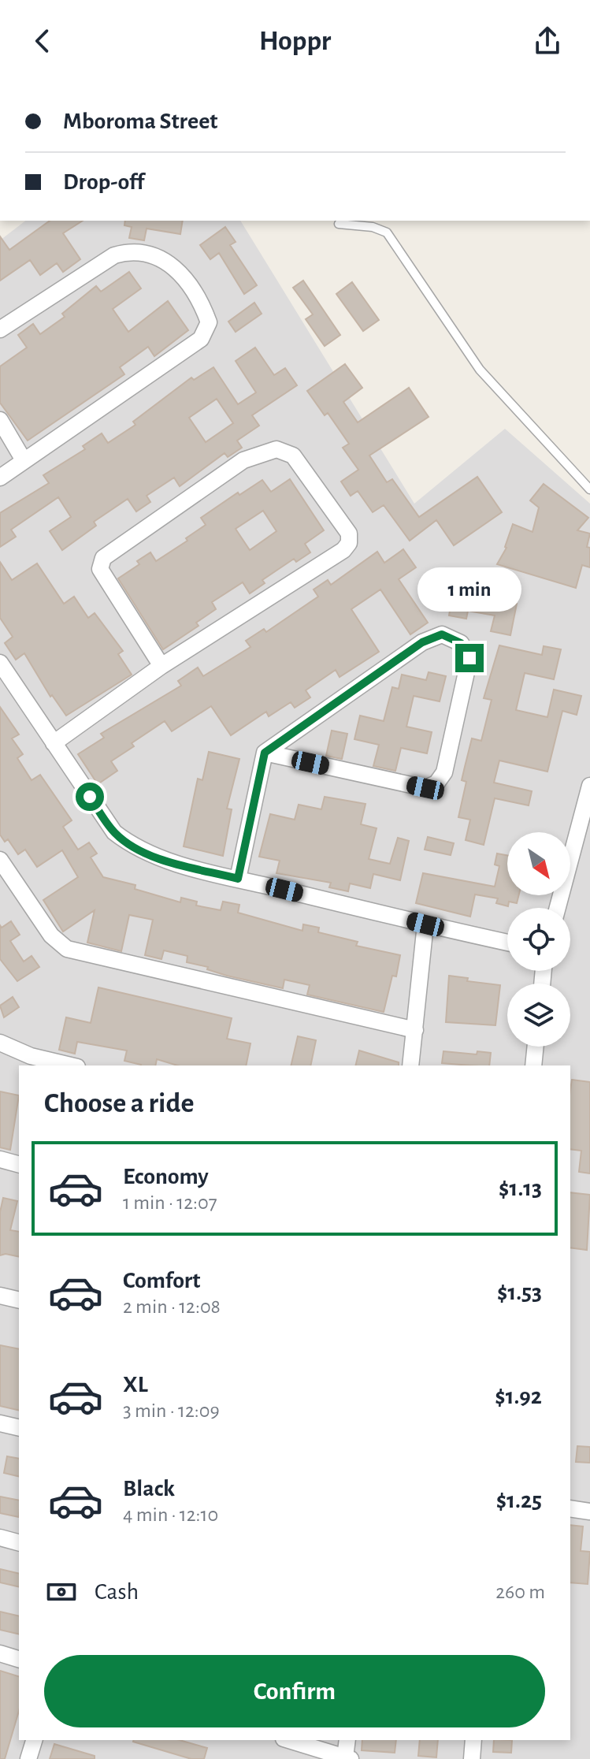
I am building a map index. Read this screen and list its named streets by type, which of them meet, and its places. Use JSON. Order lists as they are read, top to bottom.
{
  "north": "bottom right",
  "page": {
    "header": "Hoppr",
    "banner": ["Mboroma Street", "Drop-off"],
    "bubble": "1 min",
    "heading": "Choose a ride",
    "list": [
      {
        "name": "Economy",
        "note": "1 min · 12:07",
        "value": "$1.13"
      },
      {
        "name": "Comfort",
        "note": "2 min · 12:08",
        "value": "$1.53"
      },
      {
        "name": "XL",
        "note": "3 min · 12:09",
        "value": "$1.92"
      },
      {
        "name": "Black",
        "note": "4 min · 12:10",
        "value": "$1.25"
      }
    ],
    "pay": ["Cash", "260 m"],
    "buttons": "Confirm"
  }
}
